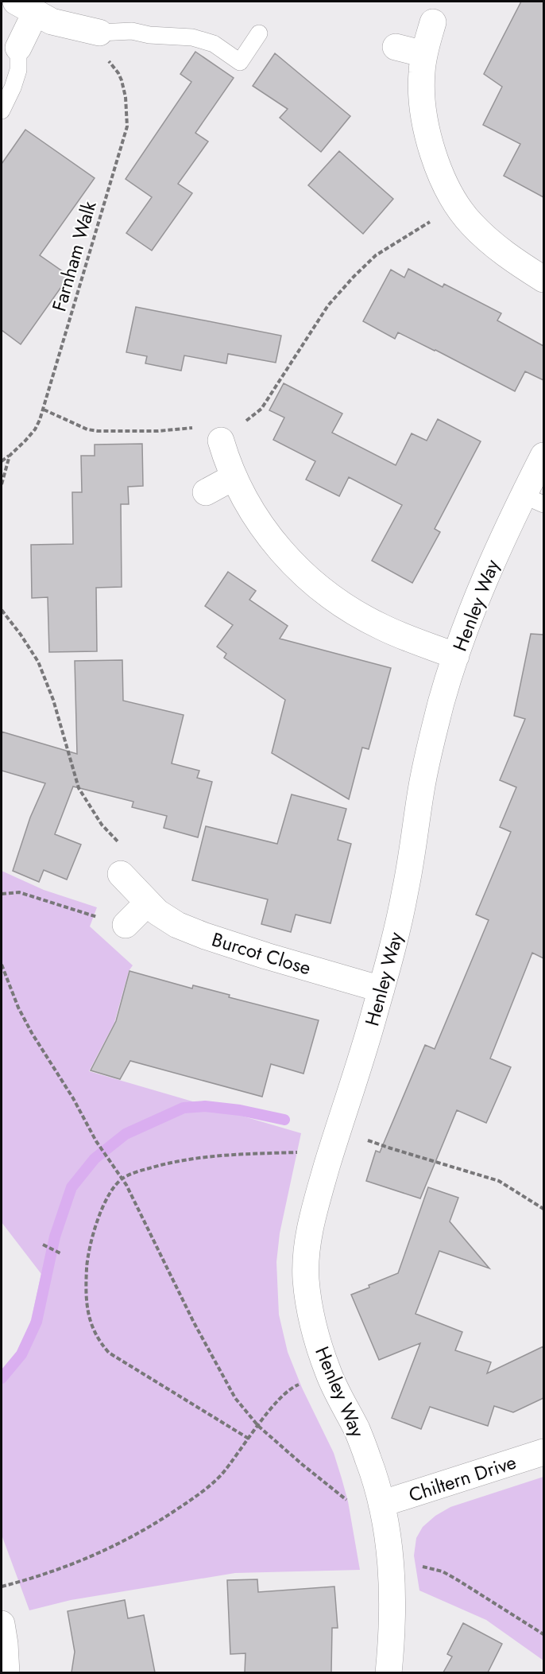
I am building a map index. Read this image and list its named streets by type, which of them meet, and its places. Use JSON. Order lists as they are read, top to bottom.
{
  "streets": {
    "street": ["Henley Way", "Burcot Close", "Chiltern Drive"],
    "path": ["Farnham Walk"]
  },
  "crossings": [
    ["Henley Way", "Burcot Close"],
    ["Henley Way", "Chiltern Drive"]
  ]
}
